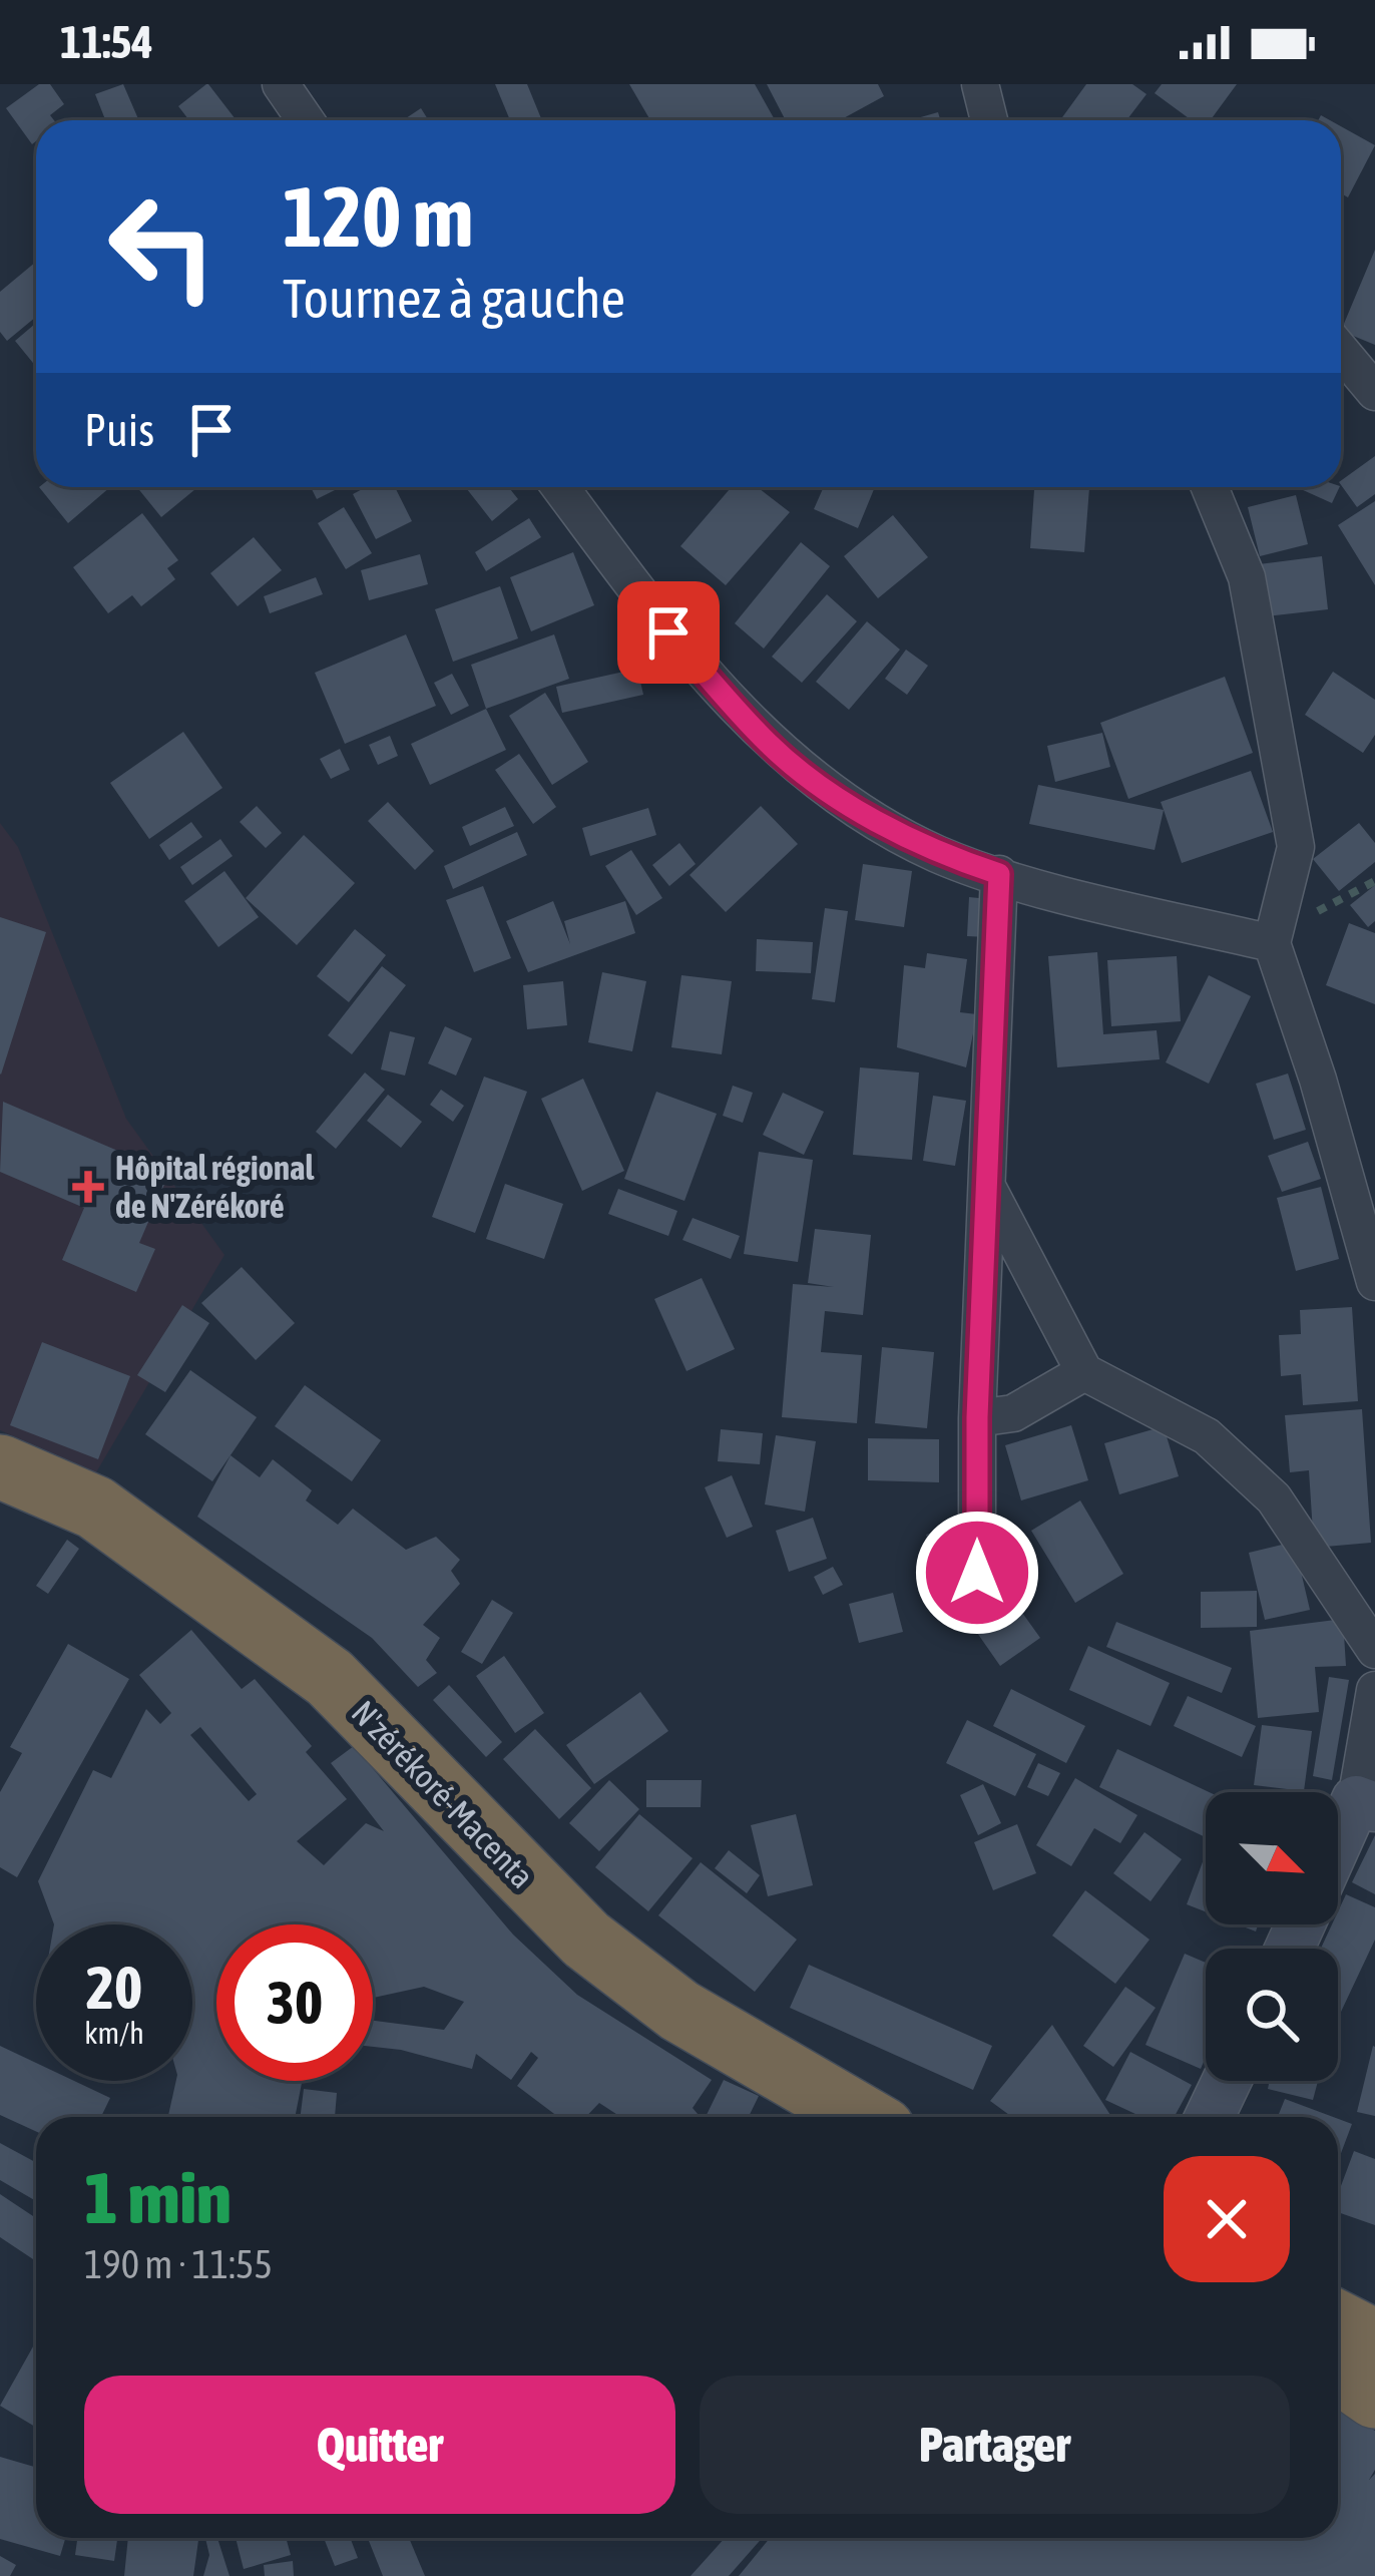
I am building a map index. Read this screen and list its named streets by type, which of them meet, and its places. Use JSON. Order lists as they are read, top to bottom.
{
  "streets": {
    "highway": ["N'zérékoré-Macenta"]
  },
  "places": {
    "health": ["Hôpital régional de N'Zérékoré"]
  },
  "north": "bottom right",
  "page": {
    "status": "11:54",
    "turn": ["120 m", "Tournez à gauche"],
    "then": "Puis",
    "speed": "20 km/h",
    "limit": "30",
    "heading": ["1 min", "190 m · 11:55"],
    "buttons": ["Quitter", "Partager"]
  }
}
